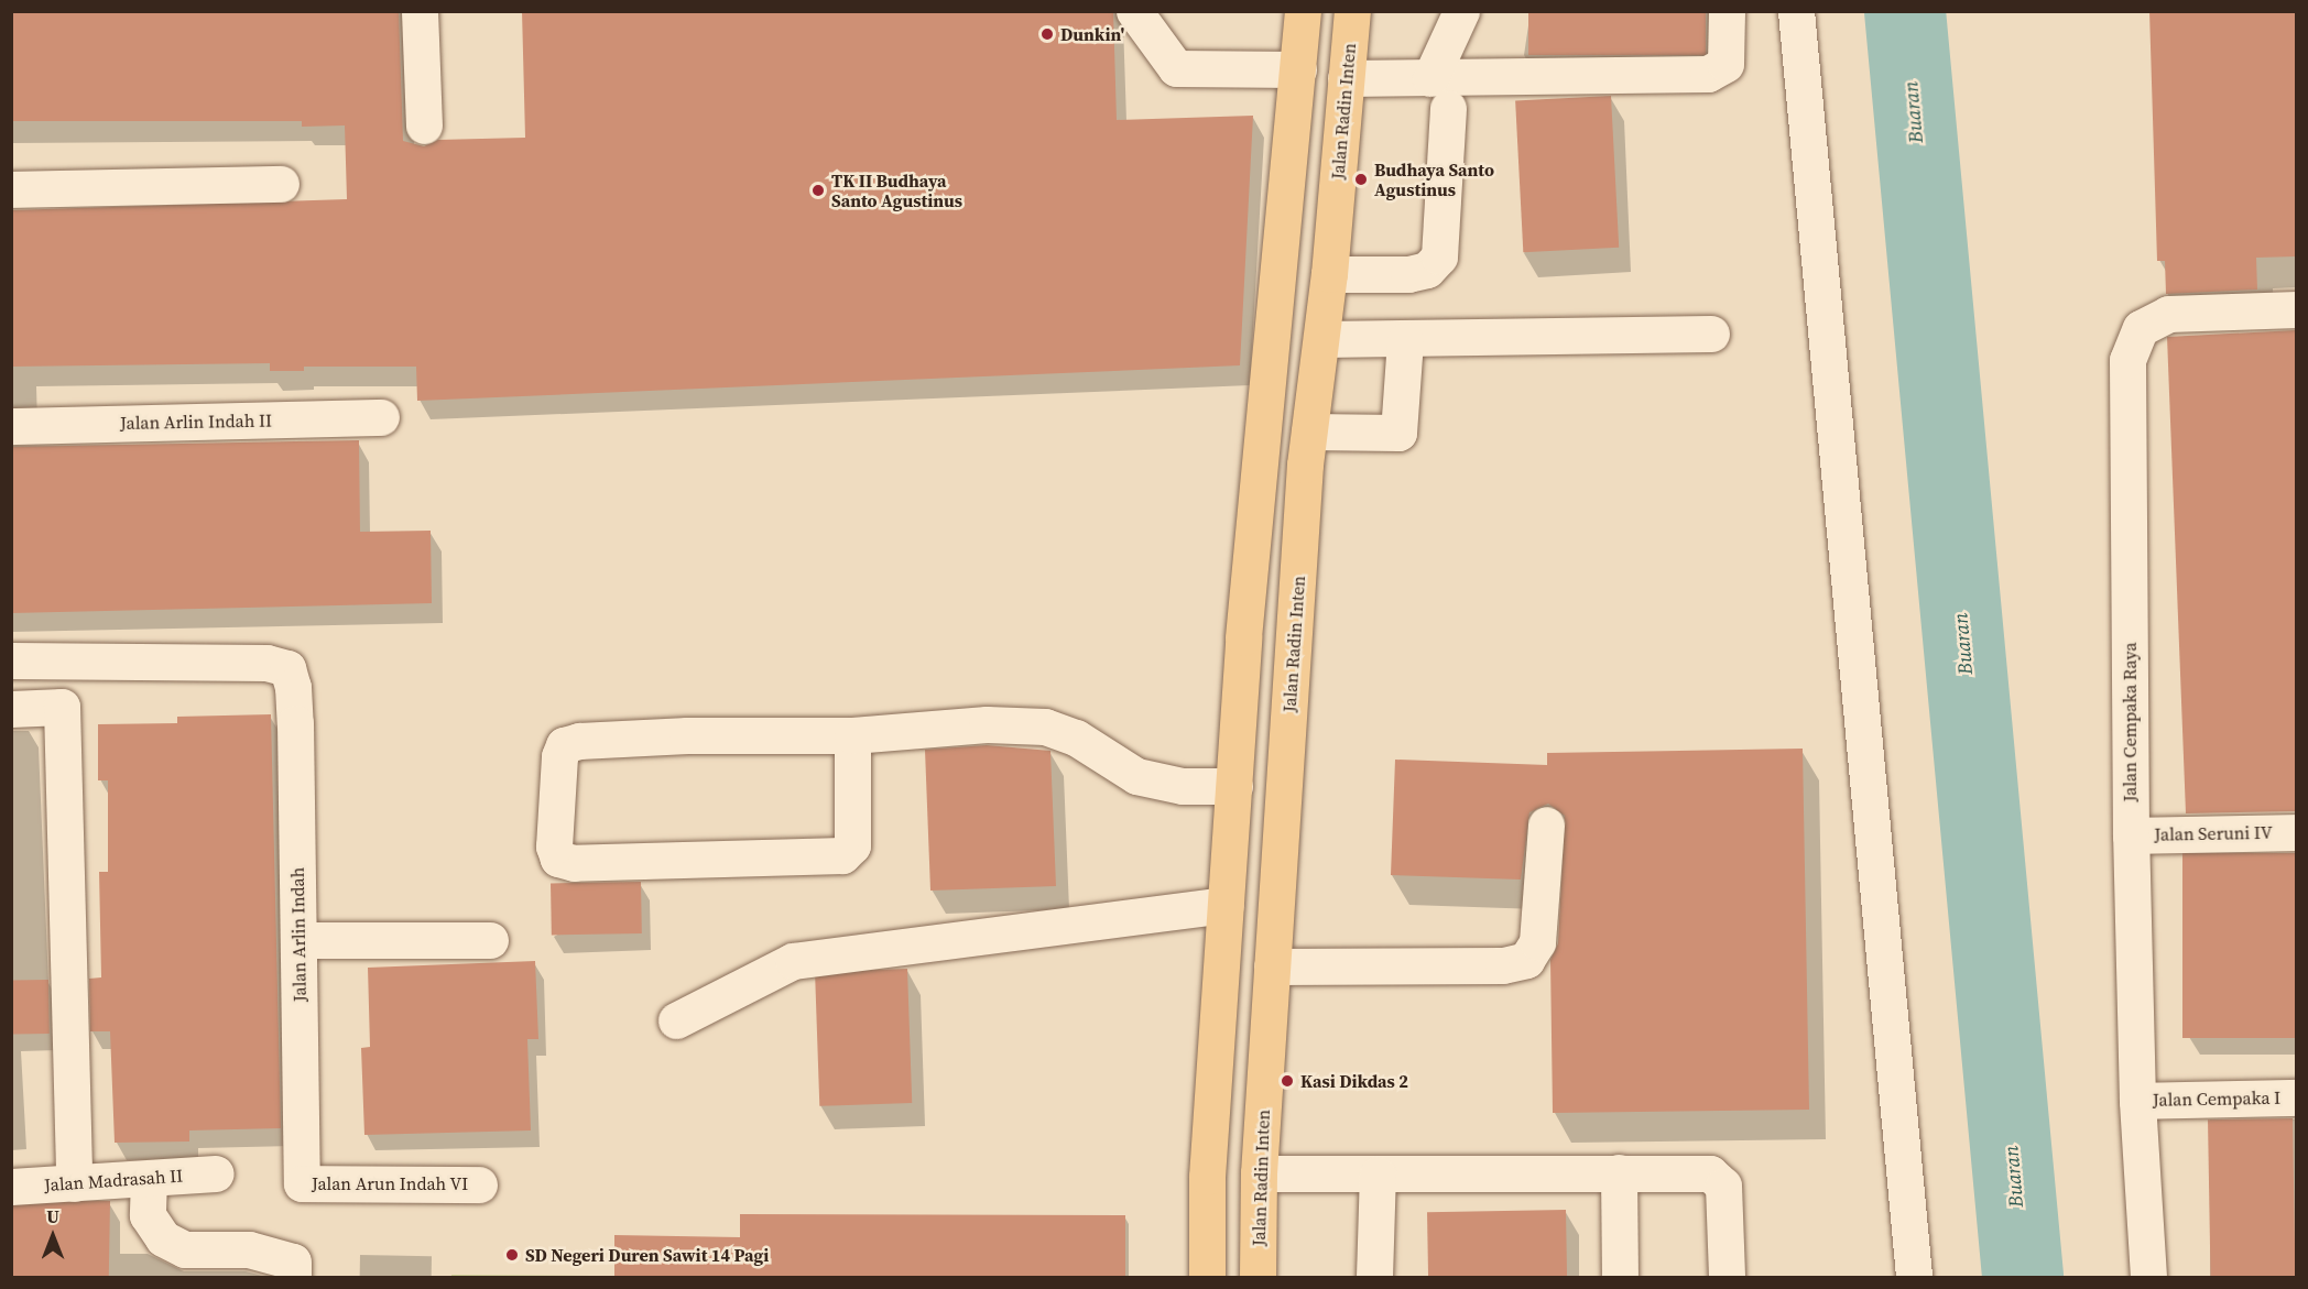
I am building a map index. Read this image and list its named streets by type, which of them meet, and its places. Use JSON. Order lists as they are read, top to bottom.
{
  "streets": {
    "main road": ["Jalan Radin Inten"],
    "street": [
      "Jalan Arlin Indah II",
      "Jalan Cempaka Raya",
      "Jalan Seruni IV",
      "Jalan Arlin Indah",
      "Jalan Cempaka I",
      "Jalan Madrasah II",
      "Jalan Arun Indah VI"
    ]
  },
  "crossings": [
    ["Jalan Cempaka Raya", "Jalan Seruni IV"],
    ["Jalan Cempaka Raya", "Jalan Cempaka I"],
    ["Jalan Arlin Indah", "Jalan Arun Indah VI"]
  ],
  "water": ["Buaran"],
  "places": [
    "Dunkin'",
    "Budhaya Santo Agustinus",
    "TK II Budhaya Santo Agustinus",
    "Kasi Dikdas 2",
    "SD Negeri Duren Sawit 14 Pagi"
  ],
  "north": "top"
}
